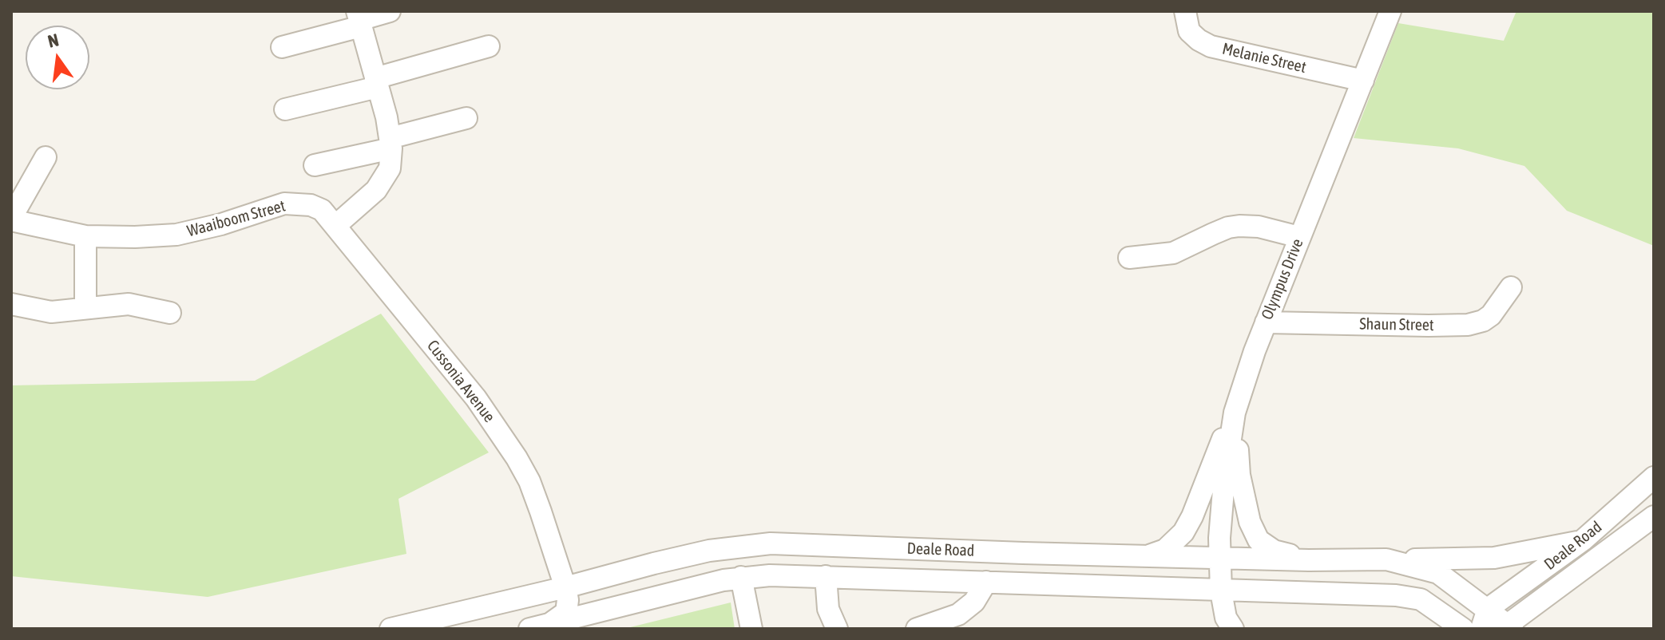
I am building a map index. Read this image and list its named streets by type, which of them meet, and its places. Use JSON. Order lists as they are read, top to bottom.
{
  "streets": {
    "street": [
      "Melanie Street",
      "Waaiboom Street",
      "Olympus Drive",
      "Shaun Street",
      "Cussonia Avenue",
      "Deale Road"
    ]
  },
  "crossings": [
    ["Melanie Street", "Olympus Drive"],
    ["Waaiboom Street", "Cussonia Avenue"],
    ["Olympus Drive", "Shaun Street"],
    ["Olympus Drive", "Deale Road"],
    ["Cussonia Avenue", "Deale Road"]
  ],
  "north": "top"
}
